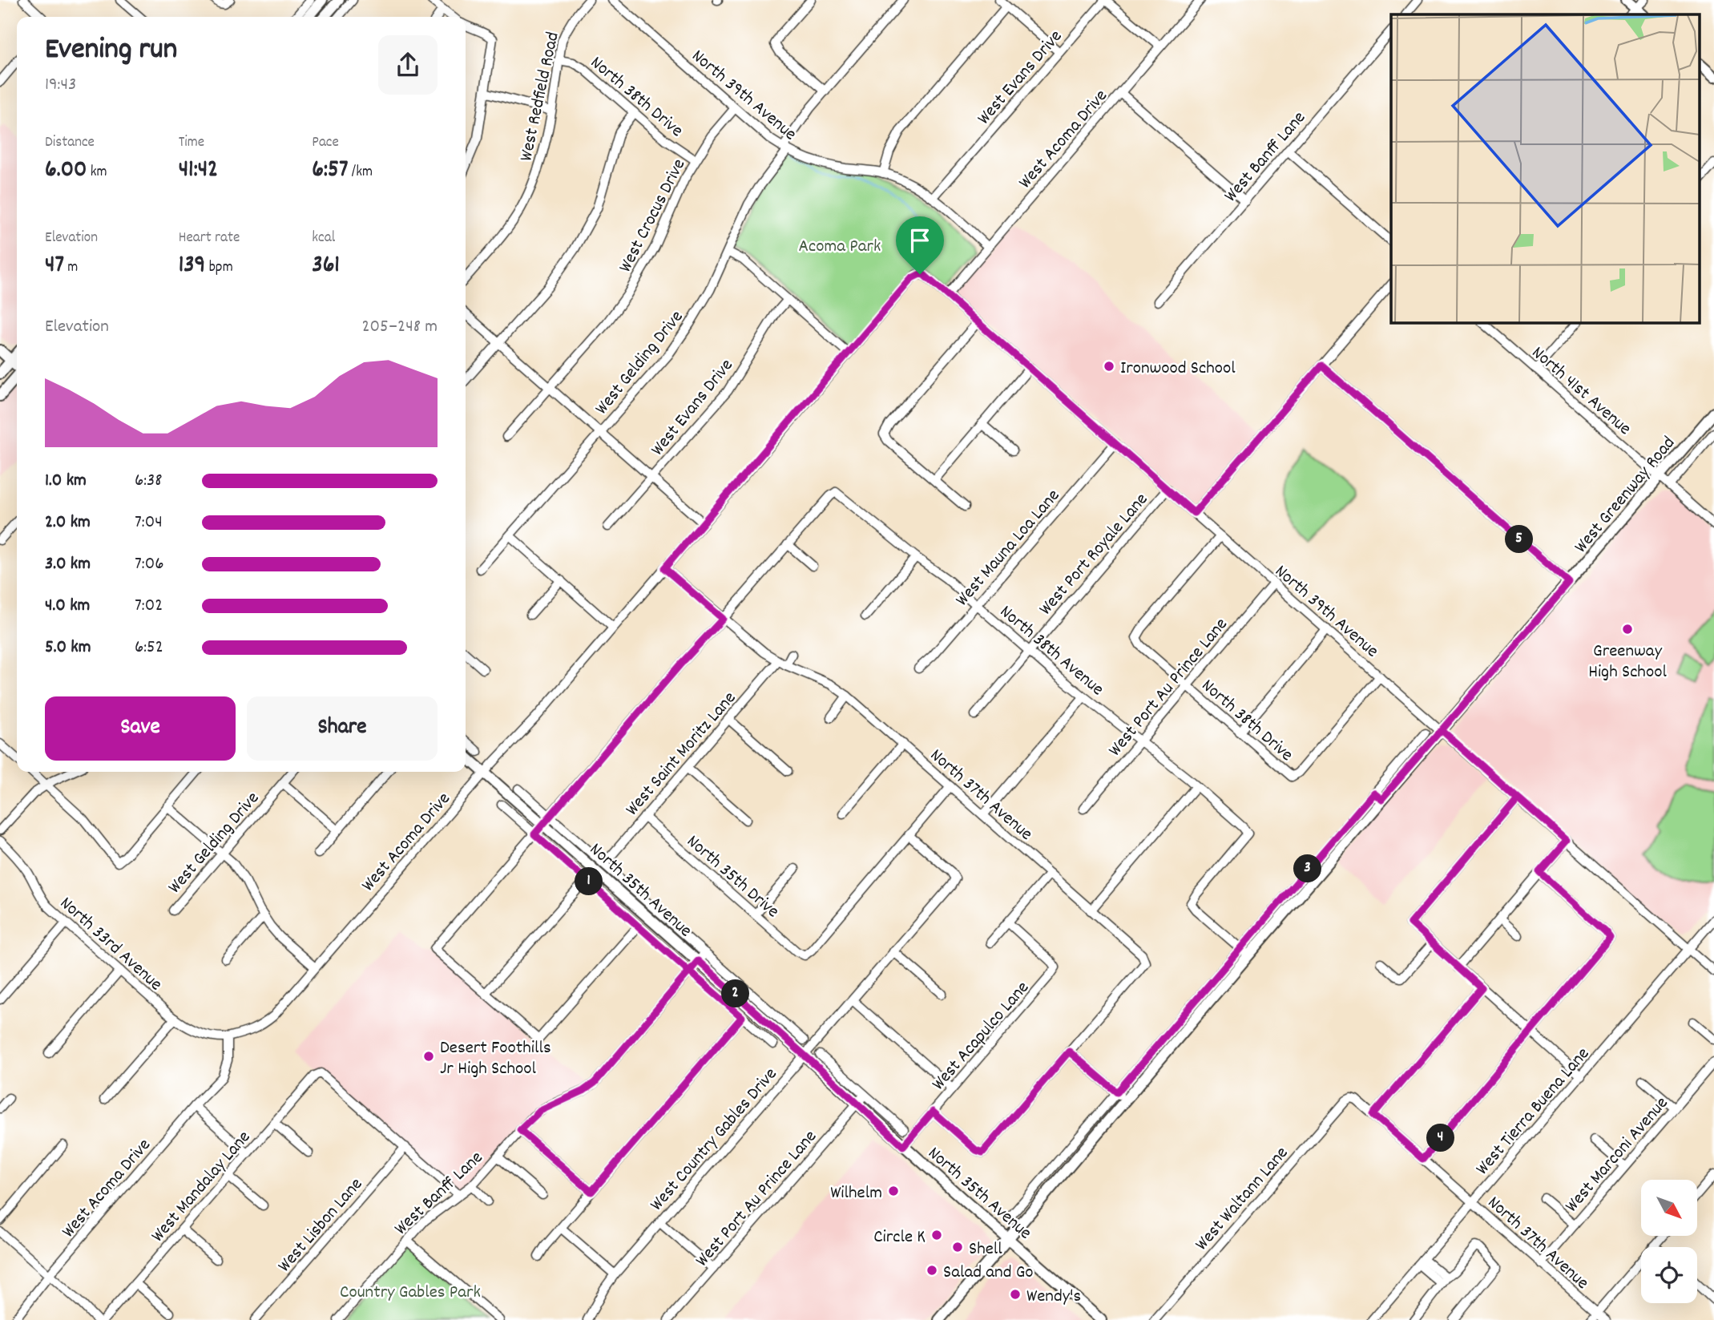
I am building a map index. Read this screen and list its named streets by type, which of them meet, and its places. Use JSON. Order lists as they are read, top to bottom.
{
  "streets": {
    "main road": ["West Greenway Road", "North 35th Avenue"],
    "street": [
      "West Evans Drive",
      "North 39th Avenue",
      "North 38th Drive",
      "West Redfield Road",
      "West Acoma Drive",
      "West Banff Lane",
      "West Crocus Drive",
      "West Gelding Drive",
      "North 41st Avenue",
      "West Mauna Loa Lane",
      "West Port Royale Lane",
      "North 38th Avenue",
      "West Port Au Prince Lane",
      "West Saint Moritz Lane",
      "North 37th Avenue",
      "North 35th Drive",
      "North 33rd Avenue",
      "West Acapulco Lane",
      "West Tierra Buena Lane",
      "West Country Gables Drive",
      "West Marconi Avenue",
      "West Mandalay Lane",
      "West Waltann Lane",
      "West Lisbon Lane"
    ]
  },
  "crossings": [
    ["West Evans Drive", "North 39th Avenue"],
    ["North 39th Avenue", "North 38th Drive"],
    ["North 39th Avenue", "West Acoma Drive"],
    ["North 39th Avenue", "West Crocus Drive"],
    ["North 39th Avenue", "West Gelding Drive"],
    ["North 39th Avenue", "West Greenway Road"],
    ["North 39th Avenue", "West Mauna Loa Lane"],
    ["North 39th Avenue", "West Port Royale Lane"],
    ["North 39th Avenue", "West Port Au Prince Lane"],
    ["North 39th Avenue", "West Tierra Buena Lane"],
    ["North 38th Drive", "West Redfield Road"],
    ["North 38th Drive", "West Crocus Drive"],
    ["North 38th Drive", "West Port Au Prince Lane"],
    ["West Acoma Drive", "North 37th Avenue"],
    ["West Acoma Drive", "North 35th Avenue"],
    ["West Acoma Drive", "North 33rd Avenue"],
    ["West Banff Lane", "North 35th Avenue"],
    ["North 41st Avenue", "West Greenway Road"],
    ["West Greenway Road", "North 38th Avenue"],
    ["West Greenway Road", "North 35th Avenue"],
    ["West Mauna Loa Lane", "North 38th Avenue"],
    ["West Port Royale Lane", "North 38th Avenue"],
    ["North 38th Avenue", "West Port Au Prince Lane"],
    ["West Port Au Prince Lane", "North 35th Avenue"],
    ["West Saint Moritz Lane", "North 37th Avenue"],
    ["West Saint Moritz Lane", "North 35th Drive"],
    ["West Saint Moritz Lane", "North 35th Avenue"],
    ["North 37th Avenue", "West Tierra Buena Lane"],
    ["North 37th Avenue", "West Marconi Avenue"],
    ["North 37th Avenue", "West Waltann Lane"],
    ["North 35th Drive", "West Country Gables Drive"],
    ["North 35th Avenue", "West Acapulco Lane"],
    ["North 35th Avenue", "West Country Gables Drive"],
    ["West Mandalay Lane", "West Lisbon Lane"]
  ],
  "parks": ["Acoma Park", "Country Gables Park"],
  "places": [
    "Ironwood School",
    "Greenway High School",
    "Desert Foothills Jr High School",
    "Wilhelm",
    "Circle K",
    "Shell",
    "Salad and Go",
    "Wendy's"
  ],
  "north": "bottom right",
  "page": {
    "heading": ["Evening run", "19:43"],
    "stats": [
      ["Distance", "6.00 km"],
      ["Time", "41:42"],
      ["Pace", "6:57 /km"],
      ["Elevation", "47 m"],
      ["Heart rate", "139 bpm"],
      ["kcal", "361"]
    ],
    "chart": ["Elevation", "205–248 m"],
    "list": [
      {
        "name": "1.0 km",
        "note": "6:38"
      },
      {
        "name": "2.0 km",
        "note": "7:04"
      },
      {
        "name": "3.0 km",
        "note": "7:06"
      },
      {
        "name": "4.0 km",
        "note": "7:02"
      },
      {
        "name": "5.0 km",
        "note": "6:52"
      }
    ],
    "pins": [
      "5",
      "3",
      "1",
      "2",
      "4"
    ],
    "buttons": ["Save", "Share"]
  }
}
